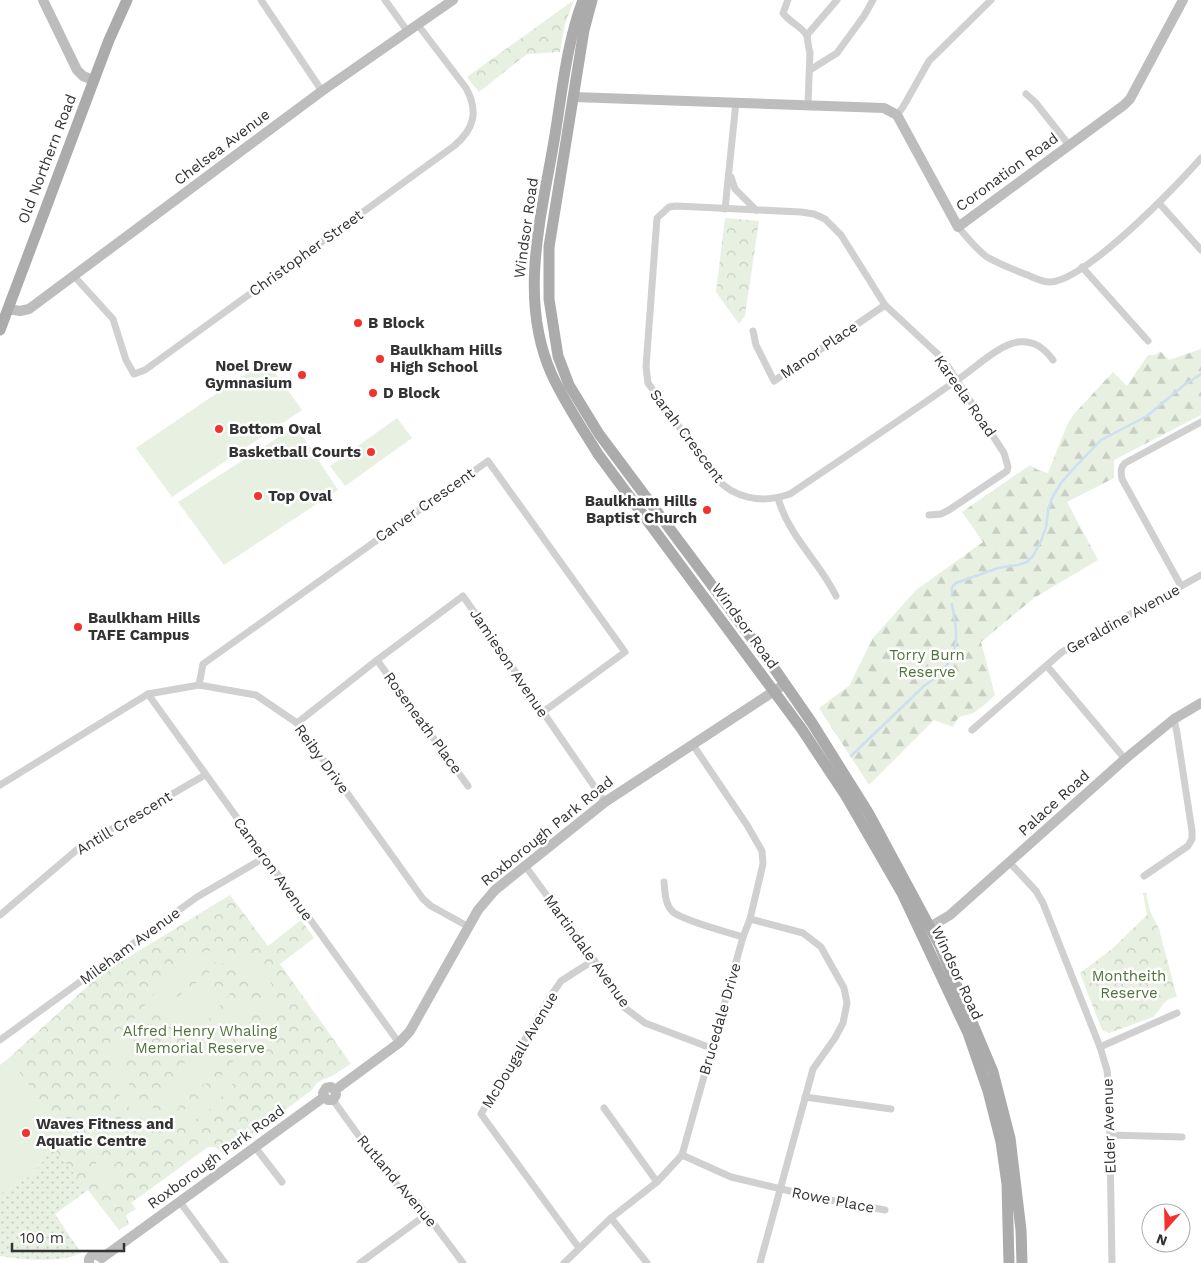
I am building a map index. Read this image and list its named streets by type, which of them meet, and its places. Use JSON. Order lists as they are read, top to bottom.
{
  "streets": {
    "main road": ["Old Northern Road", "Windsor Road"],
    "street": [
      "Chelsea Avenue",
      "Coronation Road",
      "Christopher Street",
      "Manor Place",
      "Kareela Road",
      "Sarah Crescent",
      "Carver Crescent",
      "Geraldine Avenue",
      "Jamieson Avenue",
      "Roseneath Place",
      "Reiby Drive",
      "Palace Road",
      "Antill Crescent",
      "Roxborough Park Road",
      "Cameron Avenue",
      "Mileham Avenue",
      "Martindale Avenue",
      "Brucedale Drive",
      "McDougall Avenue",
      "Elder Avenue",
      "Rutland Avenue",
      "Rowe Place"
    ]
  },
  "crossings": [
    ["Chelsea Avenue", "Old Northern Road"],
    ["Chelsea Avenue", "Christopher Street"],
    ["Windsor Road", "Palace Road"],
    ["Windsor Road", "Roxborough Park Road"],
    ["Manor Place", "Kareela Road"],
    ["Kareela Road", "Sarah Crescent"],
    ["Carver Crescent", "Jamieson Avenue"],
    ["Carver Crescent", "Reiby Drive"],
    ["Jamieson Avenue", "Roseneath Place"],
    ["Jamieson Avenue", "Reiby Drive"],
    ["Jamieson Avenue", "Roxborough Park Road"],
    ["Reiby Drive", "Roxborough Park Road"],
    ["Reiby Drive", "Cameron Avenue"],
    ["Palace Road", "Elder Avenue"],
    ["Antill Crescent", "Cameron Avenue"],
    ["Roxborough Park Road", "Cameron Avenue"],
    ["Roxborough Park Road", "Martindale Avenue"],
    ["Roxborough Park Road", "Brucedale Drive"],
    ["Roxborough Park Road", "Rutland Avenue"],
    ["Cameron Avenue", "Mileham Avenue"],
    ["Martindale Avenue", "Brucedale Drive"],
    ["Martindale Avenue", "McDougall Avenue"],
    ["Brucedale Drive", "McDougall Avenue"],
    ["Brucedale Drive", "Rowe Place"]
  ],
  "parks": ["Torry Burn Reserve", "Montheith Reserve", "Alfred Henry Whaling Memorial Reserve"],
  "places": [
    "B Block",
    "Baulkham Hills High School",
    "Noel Drew Gymnasium",
    "D Block",
    "Bottom Oval",
    "Basketball Courts",
    "Top Oval",
    "Baulkham Hills Baptist Church",
    "Baulkham Hills TAFE Campus",
    "Waves Fitness and Aquatic Centre"
  ],
  "scale_bar": "100 m",
  "north": "bottom"
}
